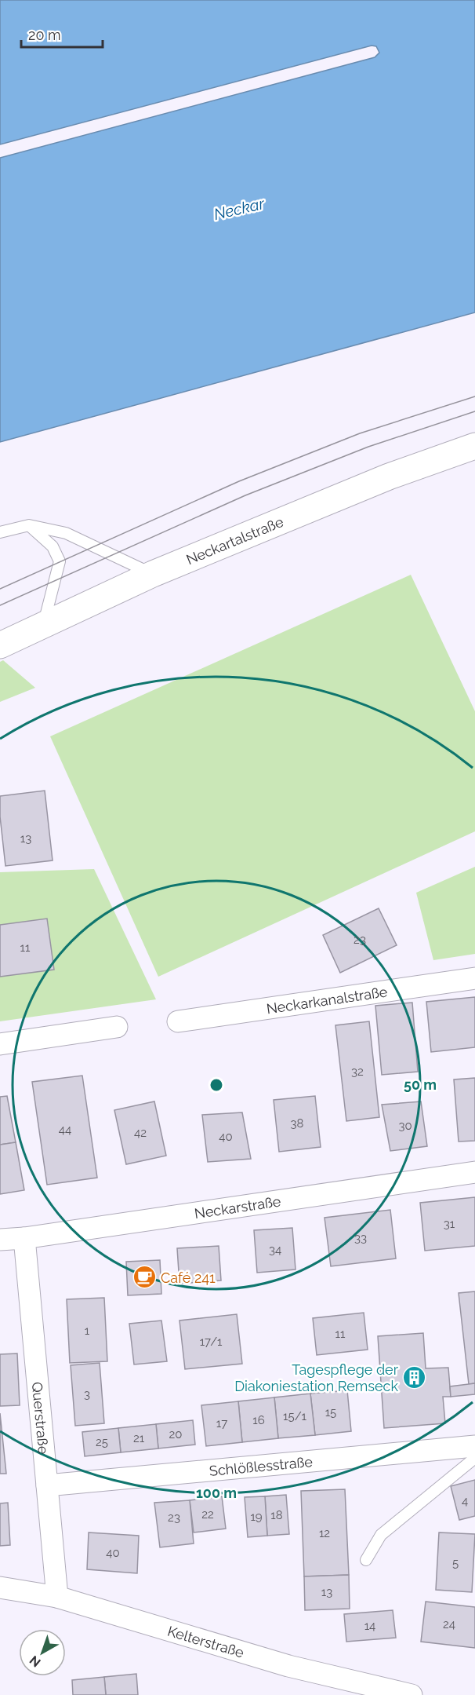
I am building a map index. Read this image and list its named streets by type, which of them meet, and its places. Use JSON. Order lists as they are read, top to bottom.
{
  "streets": {
    "main road": ["Neckartalstraße"],
    "street": [
      "Neckarkanalstraße",
      "Neckarstraße",
      "Querstraße",
      "Schlößlesstraße",
      "Kelterstraße"
    ]
  },
  "crossings": [
    ["Neckarstraße", "Querstraße"],
    ["Querstraße", "Schlößlesstraße"],
    ["Querstraße", "Kelterstraße"]
  ],
  "water": ["Neckar"],
  "places": {
    "cafe": ["Café 241"],
    "building": ["Tagespflege der Diakoniestation Remseck"]
  },
  "house_numbers": [
    "13",
    "23",
    "11",
    "32",
    "38",
    "30",
    "44",
    "42",
    "40",
    "31",
    "33",
    "34",
    "1",
    "11",
    "17/1",
    "3",
    "15",
    "15/1",
    "16",
    "17",
    "20",
    "21",
    "25",
    "4",
    "22",
    "18",
    "19",
    "23",
    "12",
    "40",
    "5",
    "13",
    "24",
    "14"
  ],
  "scale_bar": "20 m",
  "north": "bottom left",
  "rings": ["50 m", "100 m"]
}
